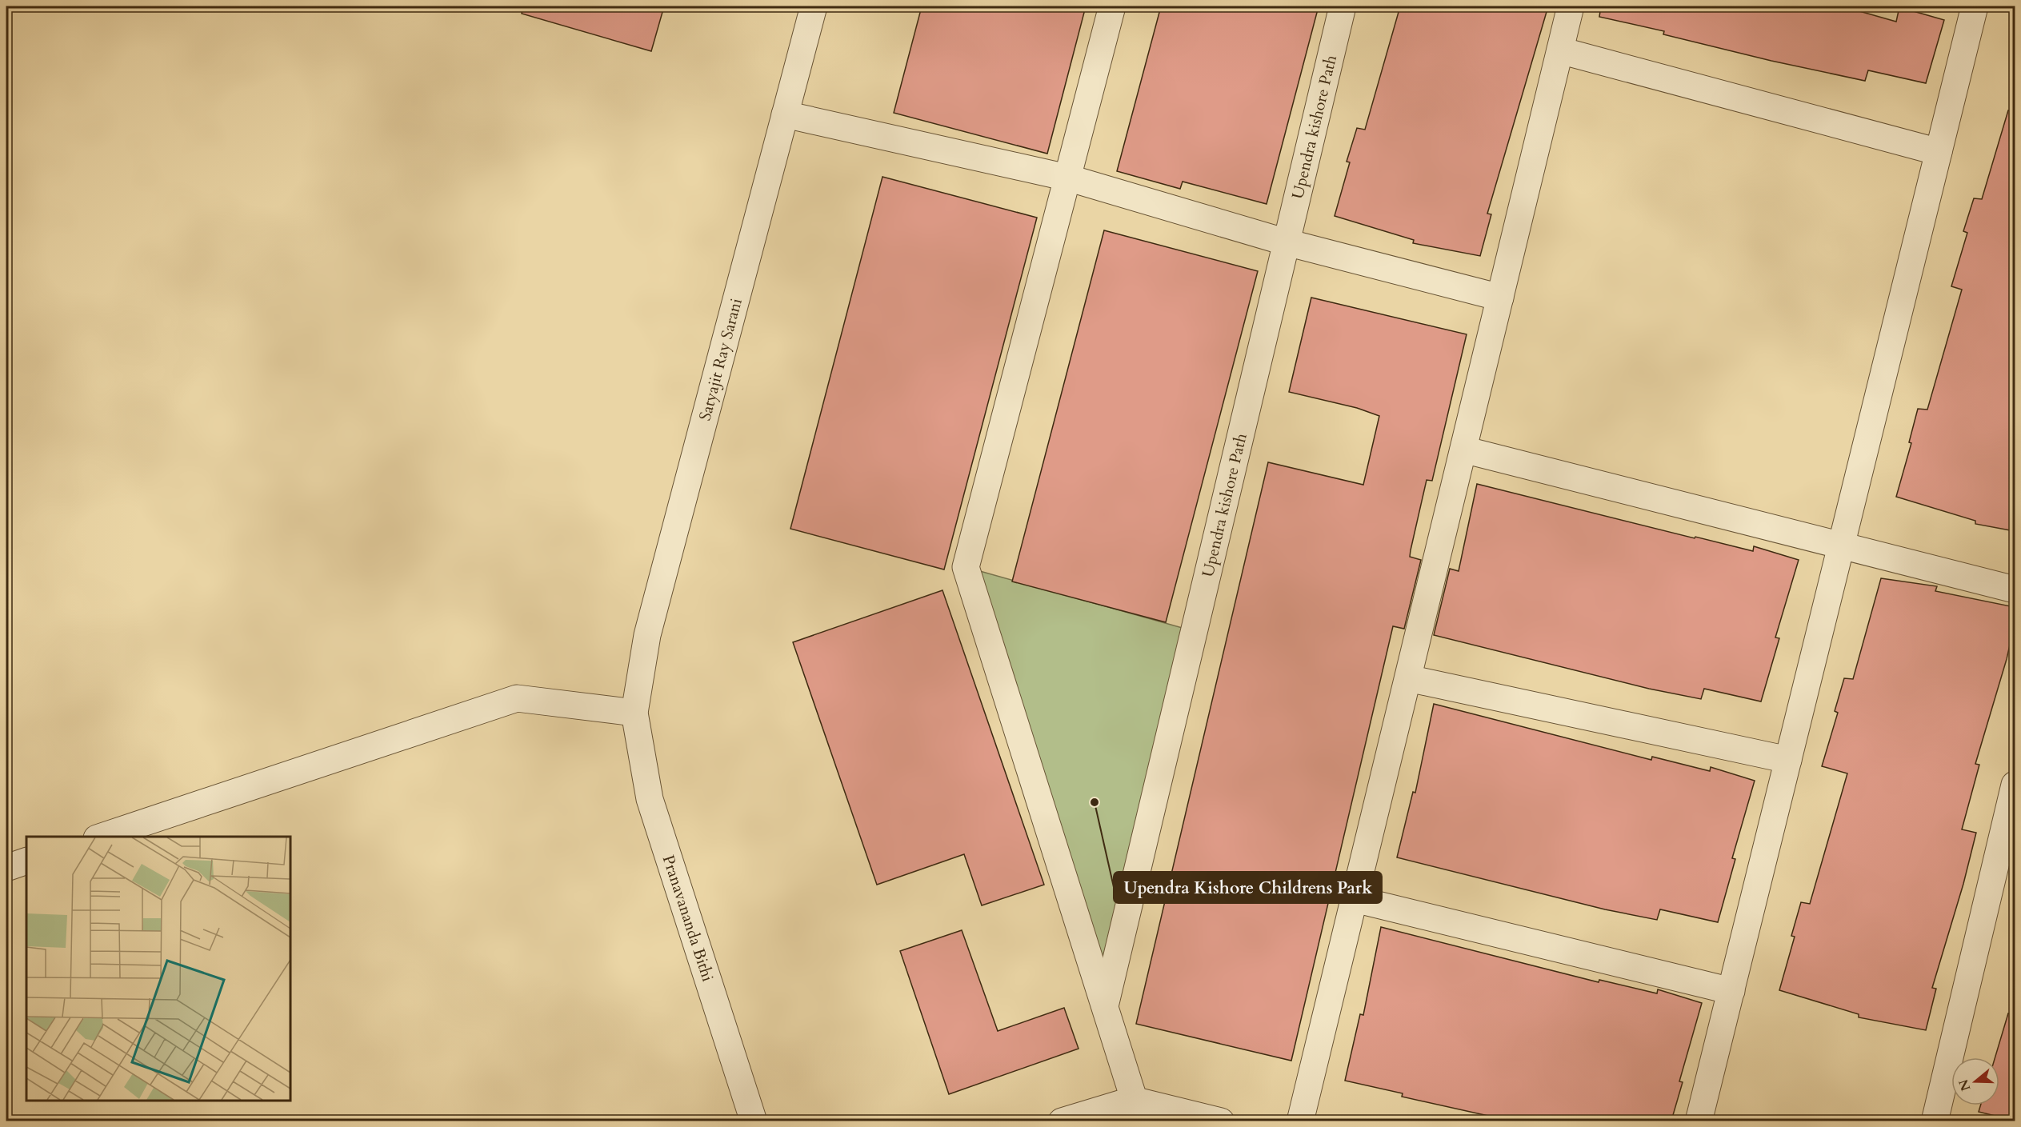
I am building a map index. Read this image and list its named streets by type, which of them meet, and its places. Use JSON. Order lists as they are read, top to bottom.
{
  "streets": {
    "street": ["Upendra kishore Path", "Satyajit Ray Sarani", "Pranavananda Bithi"]
  },
  "crossings": [
    ["Satyajit Ray Sarani", "Pranavananda Bithi"]
  ],
  "places": ["Upendra Kishore Childrens Park"],
  "north": "left"
}
